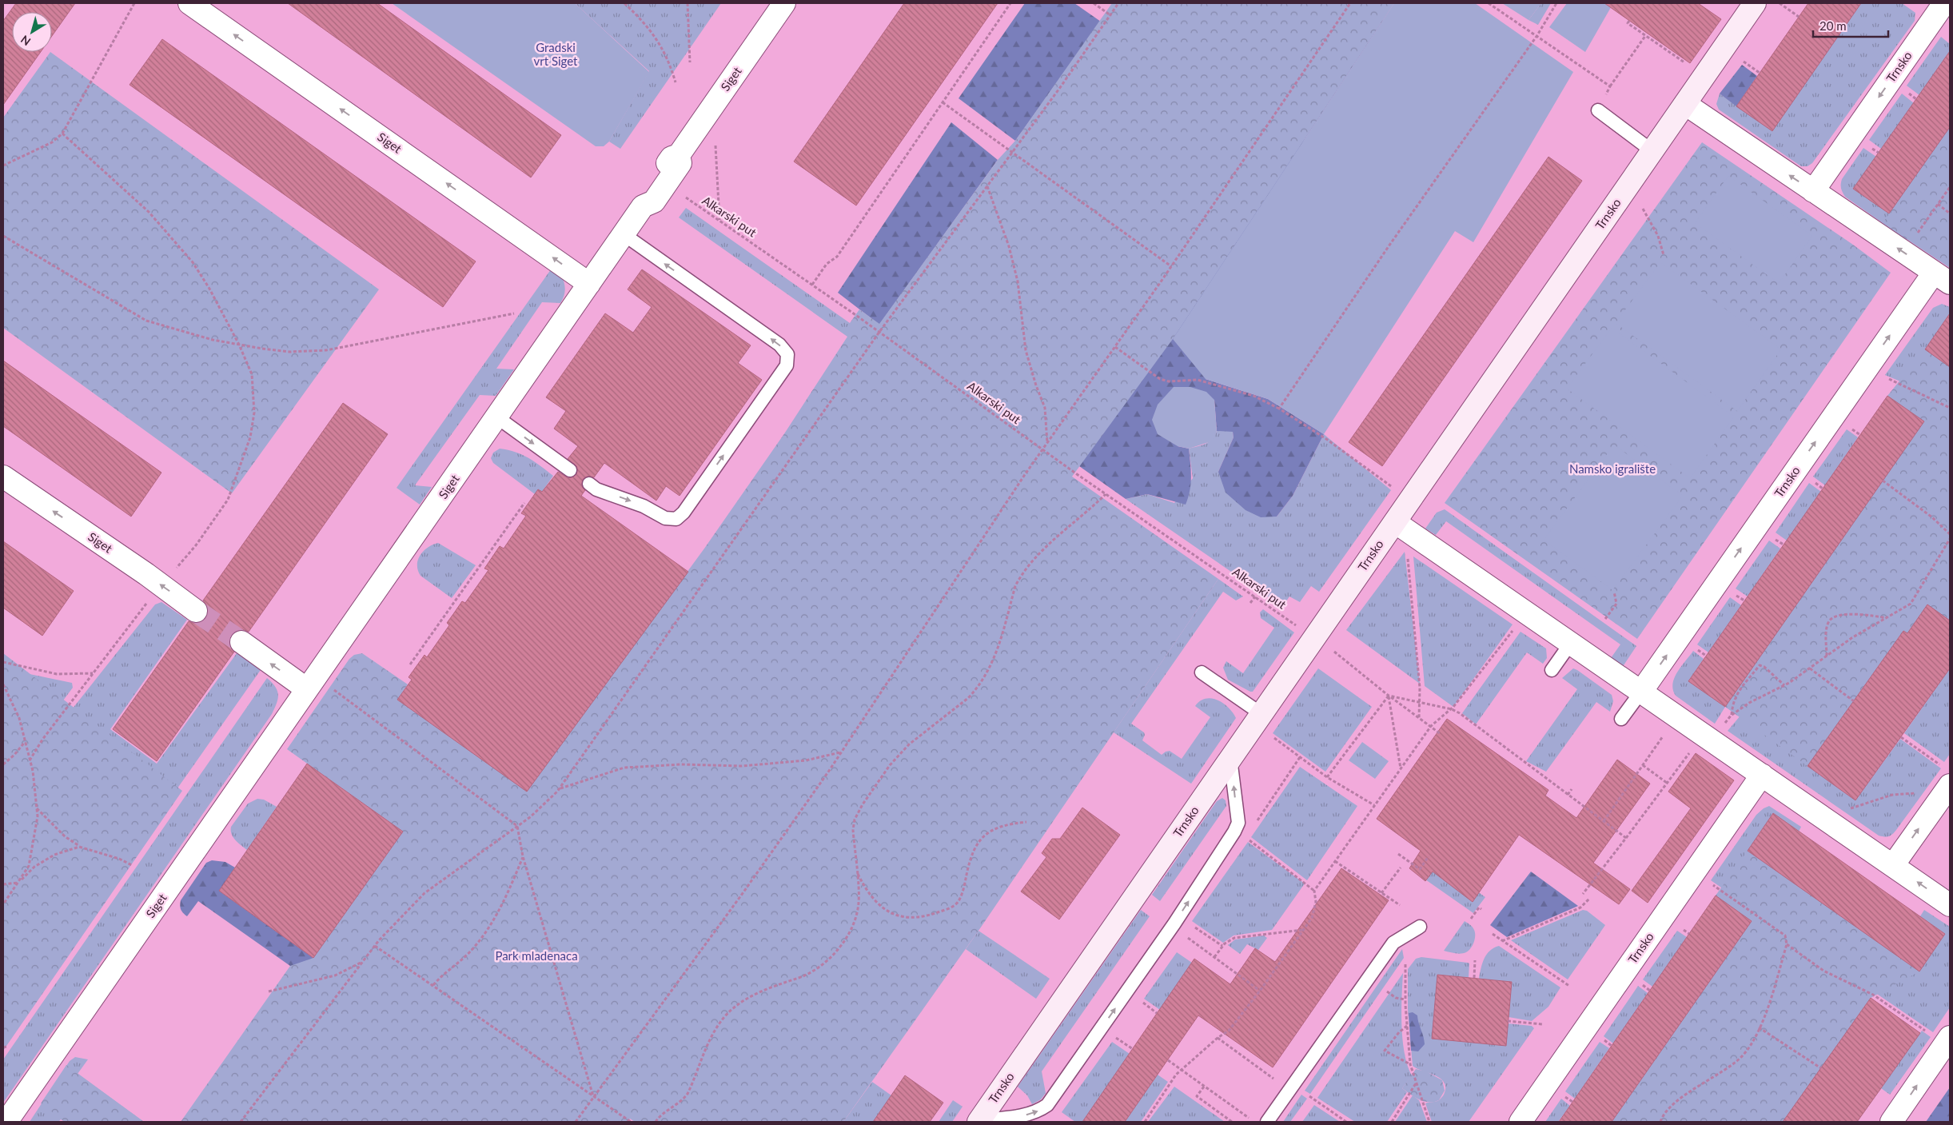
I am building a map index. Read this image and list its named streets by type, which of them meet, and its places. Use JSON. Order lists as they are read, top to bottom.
{
  "streets": {
    "street": ["Trnsko", "Siget"],
    "path": ["Alkarski put"]
  },
  "parks": ["Gradski vrt Siget", "Namsko igralište", "Park mladenaca"],
  "scale_bar": "20 m",
  "north": "bottom left"
}
